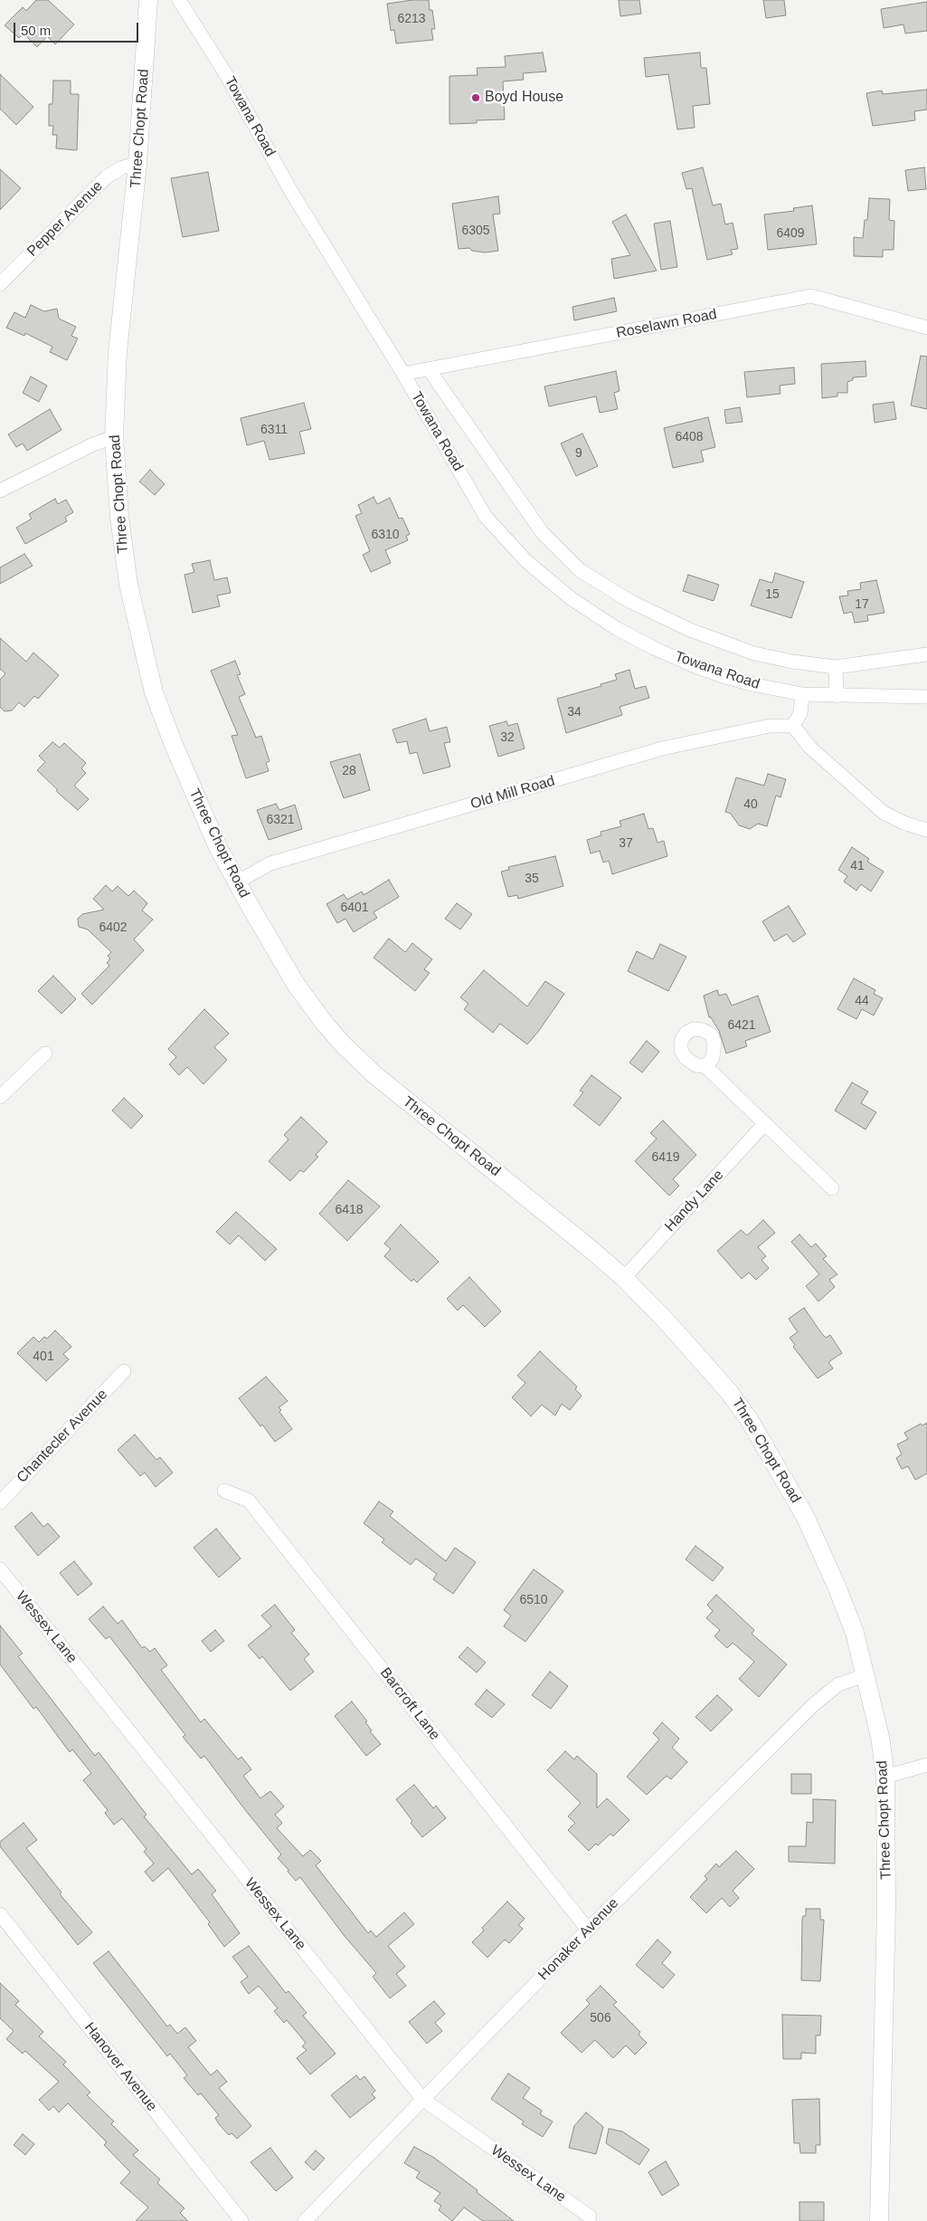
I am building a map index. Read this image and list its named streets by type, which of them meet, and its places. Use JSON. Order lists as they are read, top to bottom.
{
  "streets": {
    "main road": ["Three Chopt Road"],
    "street": [
      "Towana Road",
      "Pepper Avenue",
      "Roselawn Road",
      "Old Mill Road",
      "Handy Lane",
      "Chantecler Avenue",
      "Wessex Lane",
      "Barcroft Lane",
      "Honaker Avenue",
      "Hanover Avenue"
    ]
  },
  "crossings": [
    ["Towana Road", "Roselawn Road"],
    ["Three Chopt Road", "Pepper Avenue"],
    ["Three Chopt Road", "Old Mill Road"],
    ["Three Chopt Road", "Handy Lane"],
    ["Three Chopt Road", "Honaker Avenue"],
    ["Wessex Lane", "Honaker Avenue"],
    ["Barcroft Lane", "Honaker Avenue"]
  ],
  "places": ["Boyd House"],
  "house_numbers": [
    "6213",
    "6305",
    "6409",
    "6311",
    "6408",
    "9",
    "6310",
    "15",
    "17",
    "34",
    "32",
    "28",
    "40",
    "6321",
    "37",
    "41",
    "35",
    "6401",
    "6402",
    "44",
    "6421",
    "6419",
    "6418",
    "401",
    "6510",
    "506"
  ],
  "scale_bar": "50 m"
}
